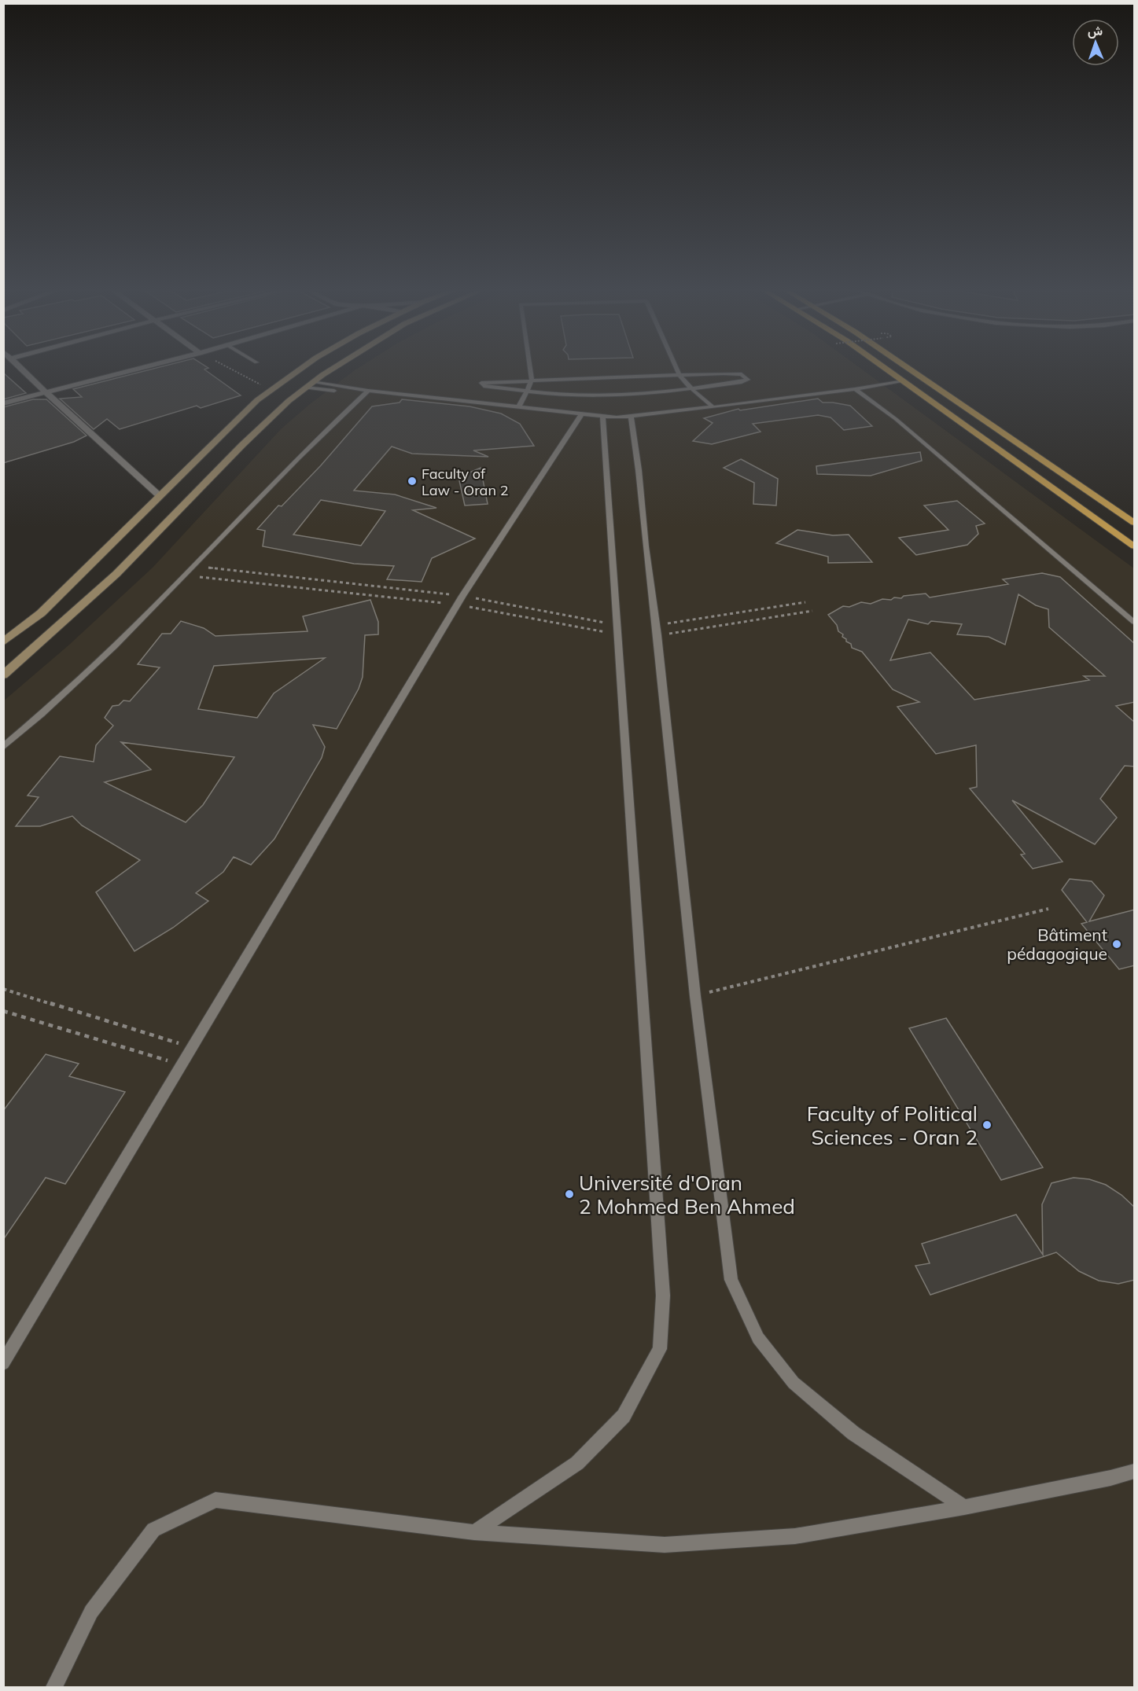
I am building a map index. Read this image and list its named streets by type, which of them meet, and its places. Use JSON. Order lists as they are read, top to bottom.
{
  "places": [
    "Faculty of Law - Oran 2",
    "Bâtiment pédagogique",
    "Faculty of Political Sciences - Oran 2",
    "Université d'Oran 2 Mohmed Ben Ahmed"
  ],
  "north": "top"
}
